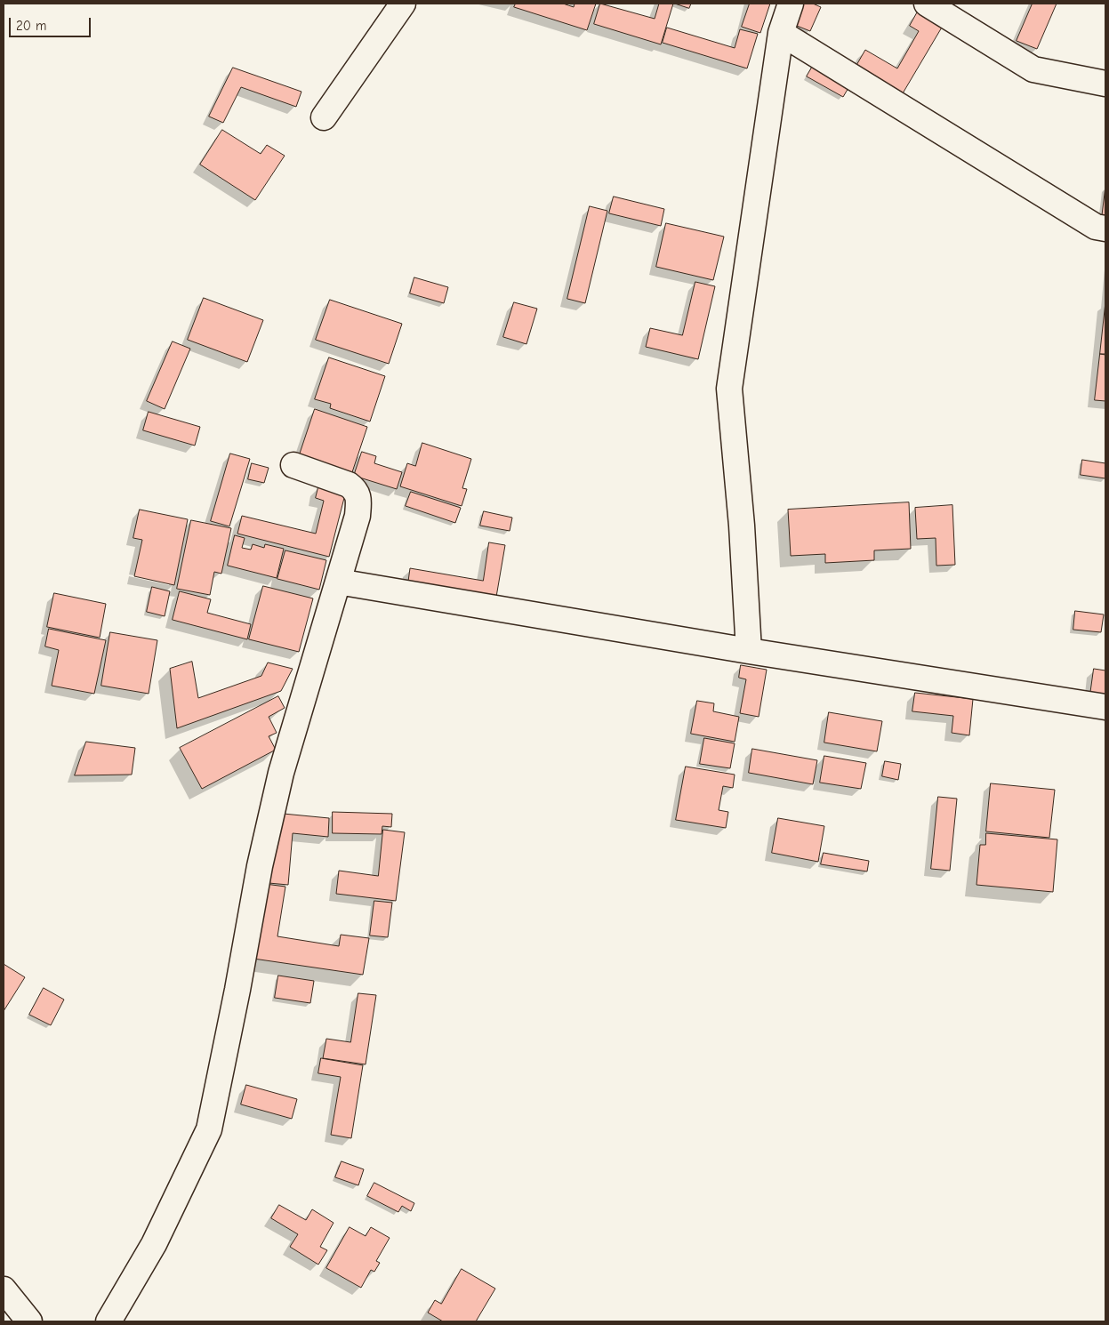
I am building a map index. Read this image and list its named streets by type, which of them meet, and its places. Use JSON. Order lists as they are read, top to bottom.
{
  "scale_bar": "20 m"
}
